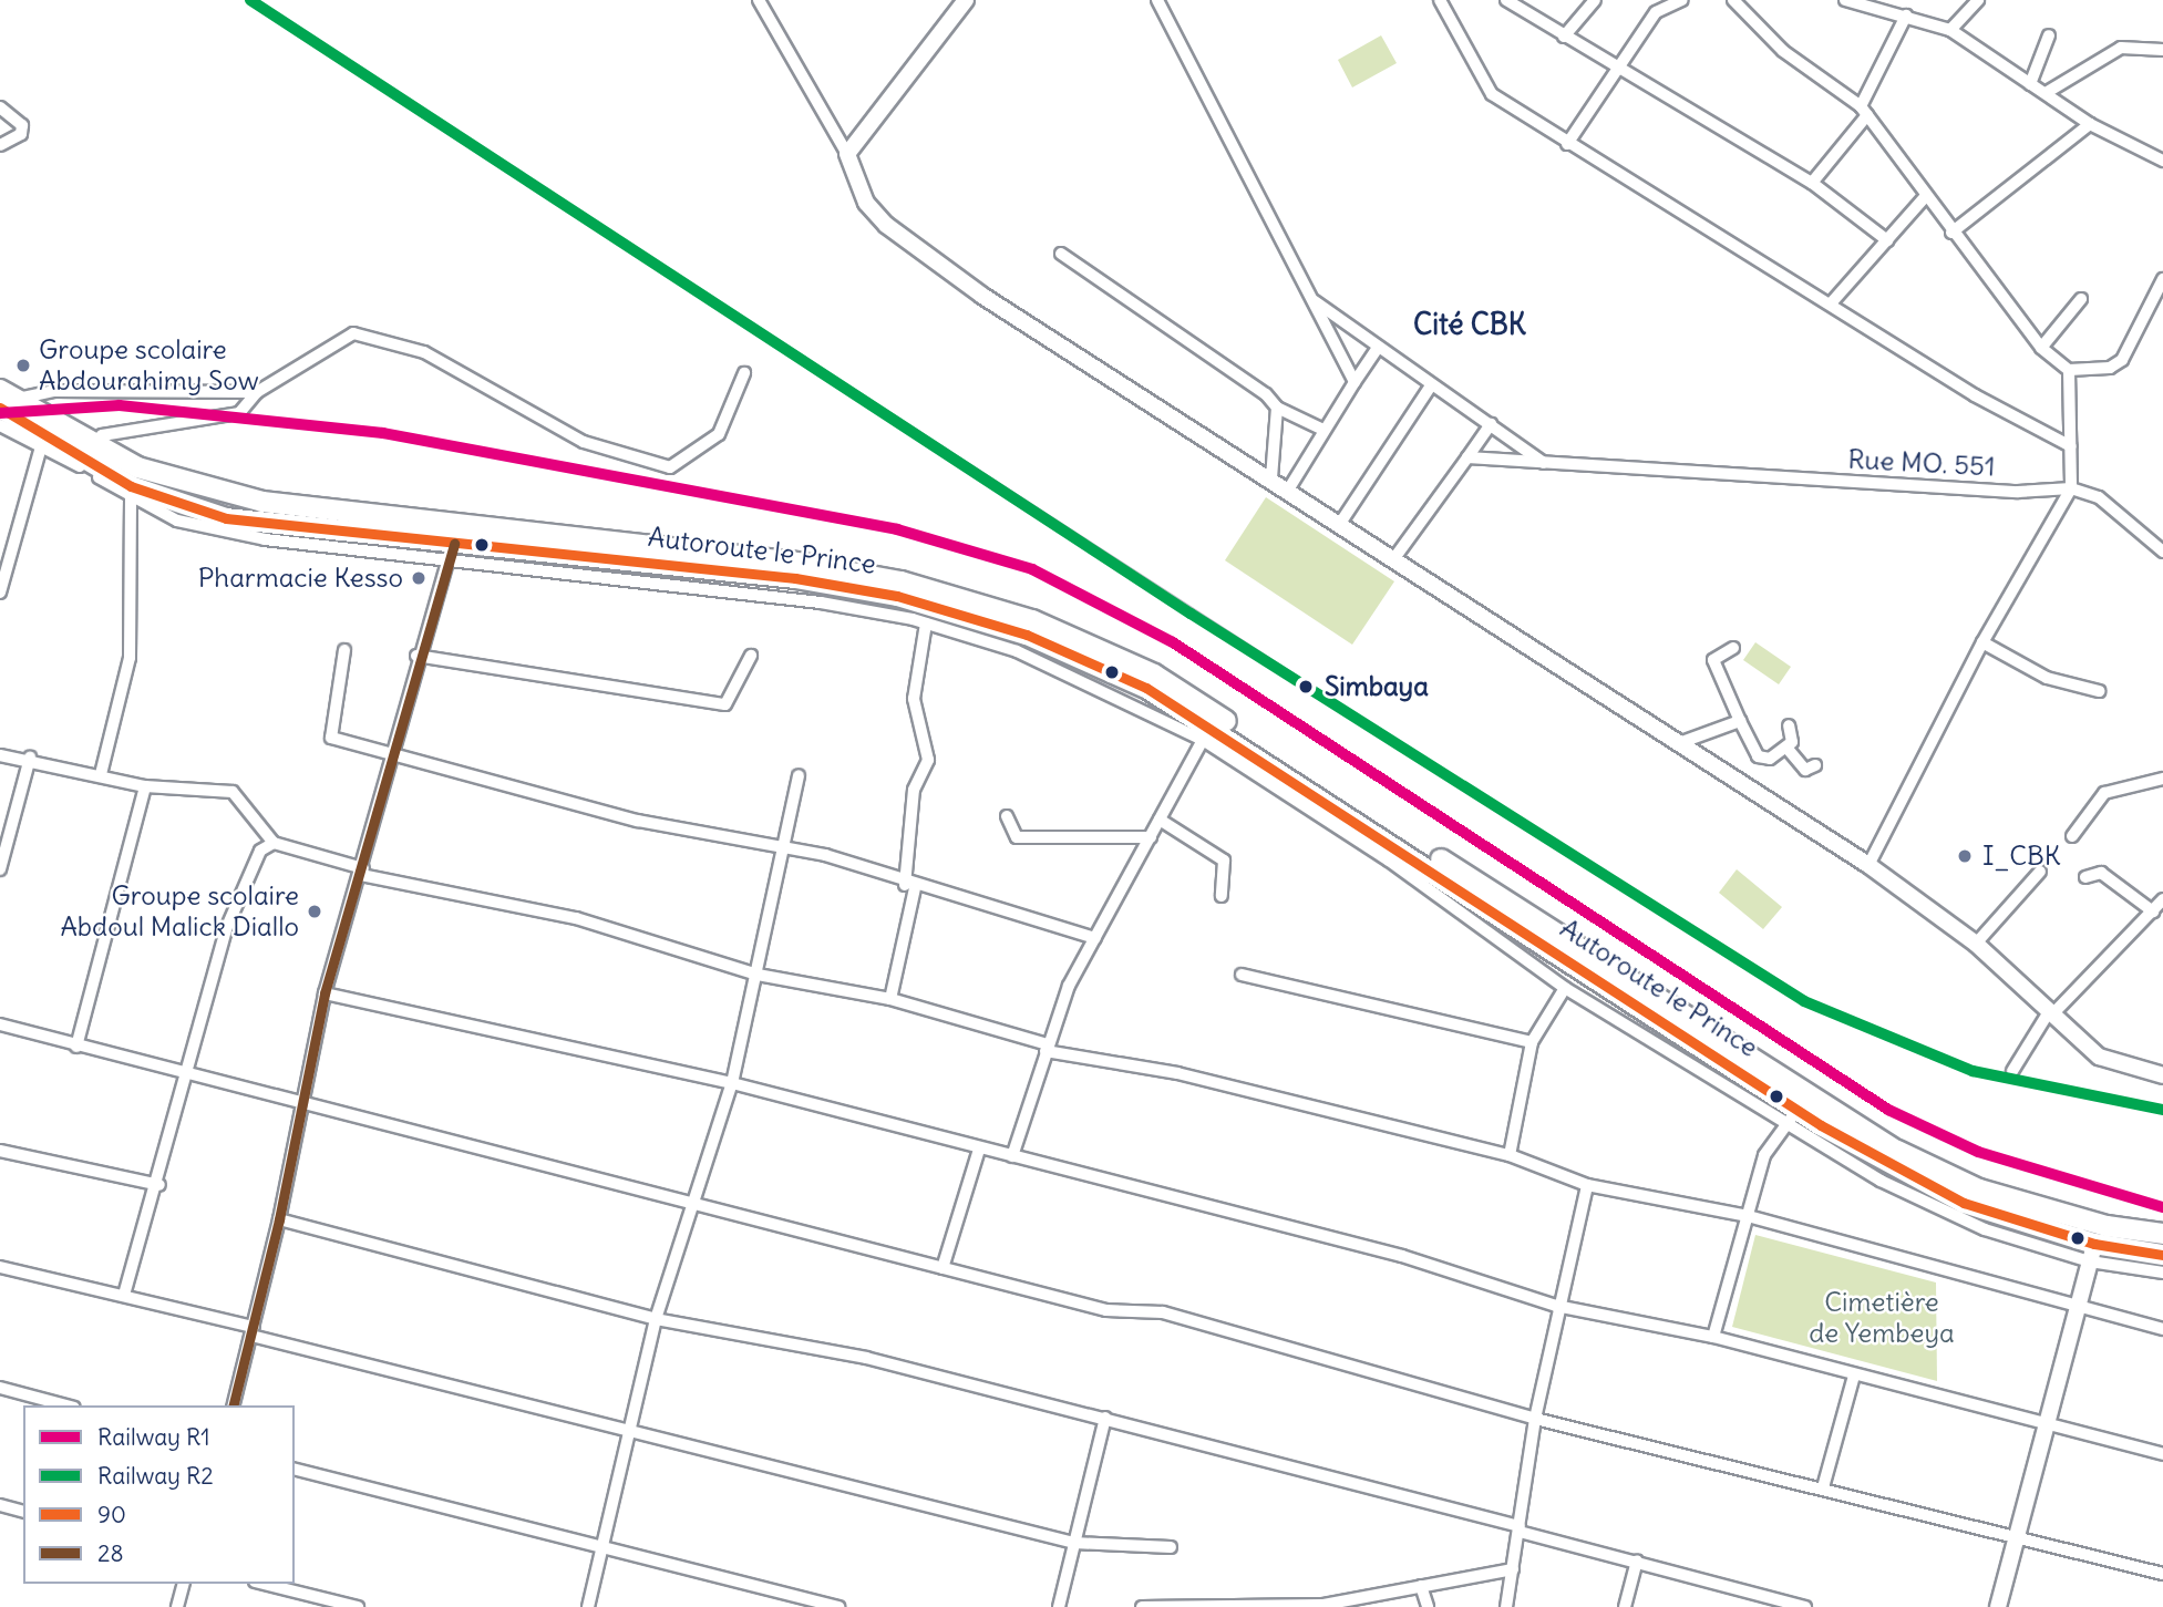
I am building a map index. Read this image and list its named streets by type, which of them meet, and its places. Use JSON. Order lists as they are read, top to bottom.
{
  "streets": {
    "main road": ["Autoroute le Prince"],
    "street": ["Rue MO. 551"]
  },
  "districts": ["Cité CBK"],
  "parks": ["Cimetière de Yembeya"],
  "places": [
    "Groupe scolaire Abdourahimy Sow",
    "Pharmacie Kesso",
    "Simbaya",
    "I_CBK",
    "Groupe scolaire Abdoul Malick Diallo"
  ],
  "lines": [
    "rail line R2",
    "rail line R1",
    "transit line 90",
    "transit line 28"
  ],
  "legend": [
    "Railway R1",
    "Railway R2",
    "90",
    "28"
  ]
}
